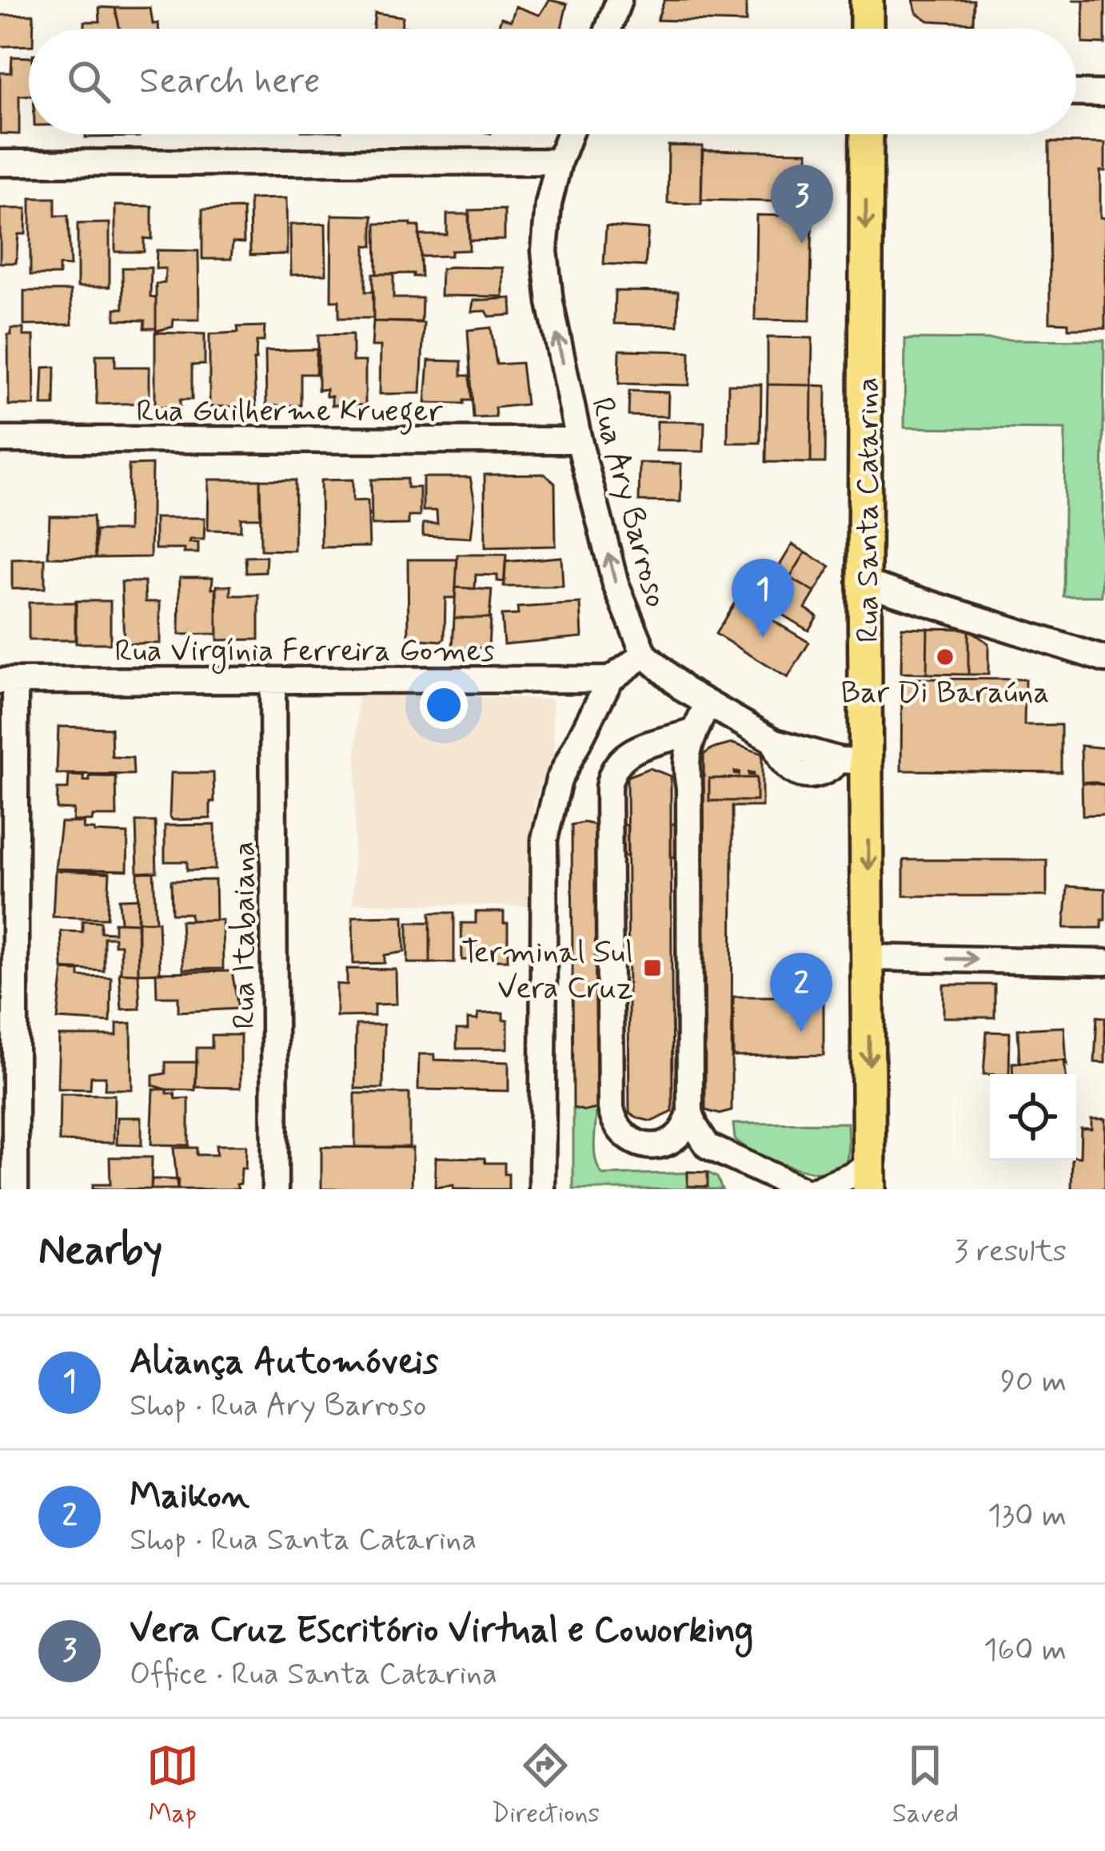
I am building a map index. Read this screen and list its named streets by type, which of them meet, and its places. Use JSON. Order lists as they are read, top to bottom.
{
  "streets": {
    "main road": ["Rua Santa Catarina"],
    "street": [
      "Rua Guilherme Krueger",
      "Rua Ary Barroso",
      "Rua Virgínia Ferreira Gomes",
      "Rua Itabaiana"
    ]
  },
  "crossings": [
    ["Rua Guilherme Krueger", "Rua Ary Barroso"],
    ["Rua Ary Barroso", "Rua Santa Catarina"],
    ["Rua Virgínia Ferreira Gomes", "Rua Itabaiana"]
  ],
  "one_way": ["Rua Ary Barroso", "Rua Santa Catarina"],
  "places": {
    "other": ["Bar Di Baraúna"],
    "transit": ["Terminal Sul Vera Cruz"]
  },
  "page": {
    "search": "Search here",
    "pins": ["3", "1", "2"],
    "heading": ["Nearby", "3 results"],
    "list": [
      {
        "mark": "1",
        "name": "Aliança Automóveis",
        "note": "Shop · Rua Ary Barroso",
        "value": "90 m"
      },
      {
        "mark": "2",
        "name": "Maikon",
        "note": "Shop · Rua Santa Catarina",
        "value": "130 m"
      },
      {
        "mark": "3",
        "name": "Vera Cruz Escritório Virtual e Coworking",
        "note": "Office · Rua Santa Catarina",
        "value": "160 m"
      }
    ],
    "nav": ["Map", "Directions", "Saved"]
  }
}
